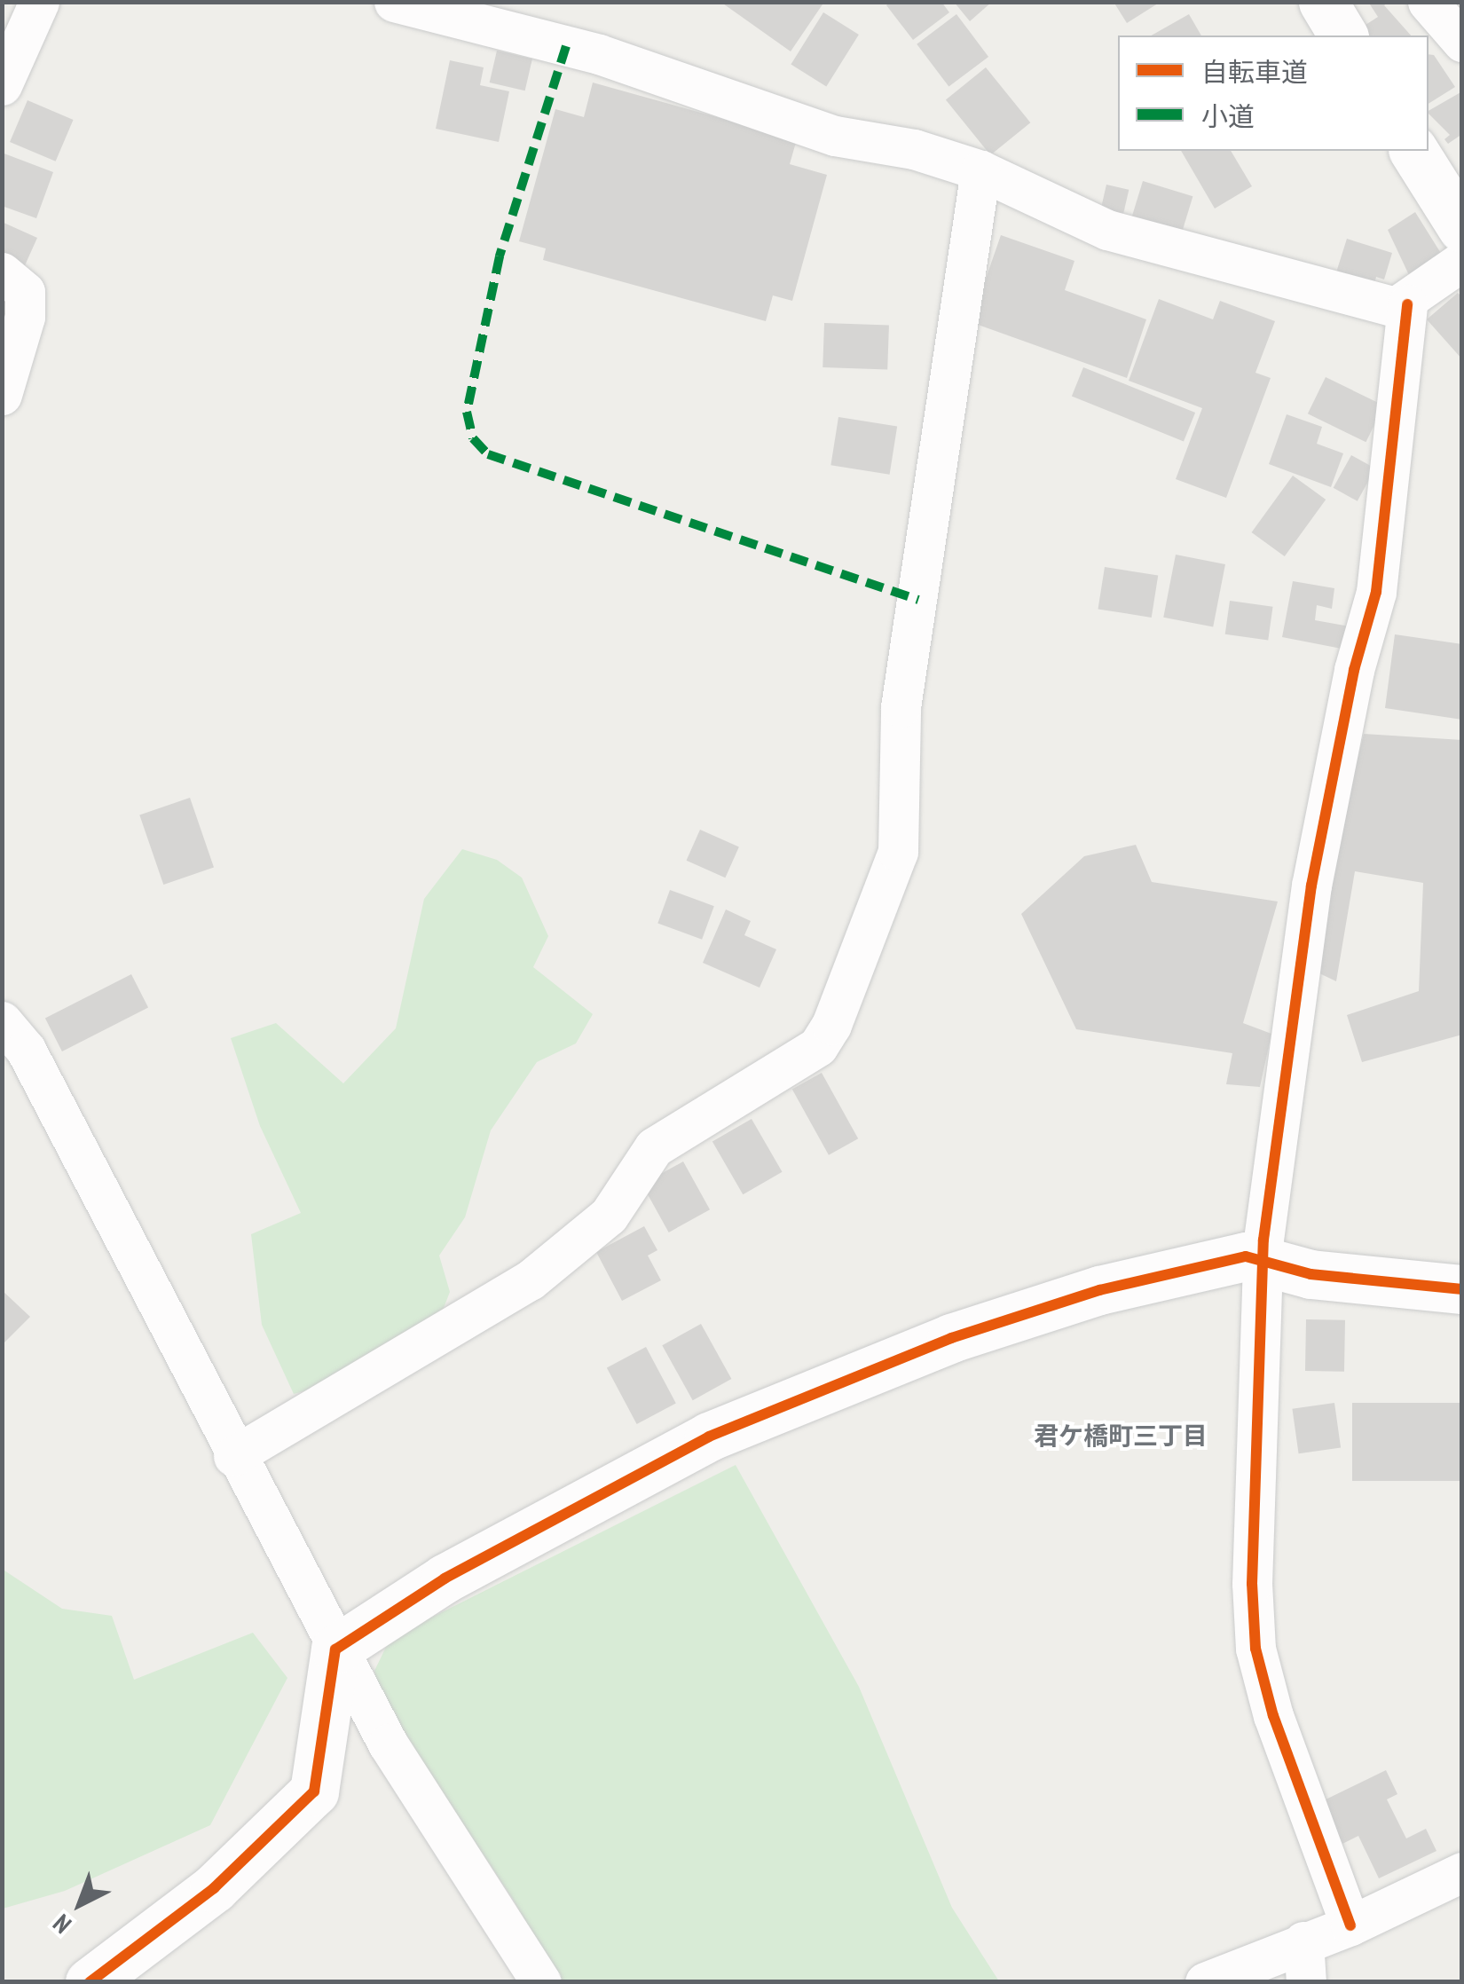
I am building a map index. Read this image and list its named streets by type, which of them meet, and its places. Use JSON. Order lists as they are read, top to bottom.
{
  "districts": ["君ケ橋町三丁目"],
  "legend": ["自転車道", "小道"],
  "north": "bottom left"
}
